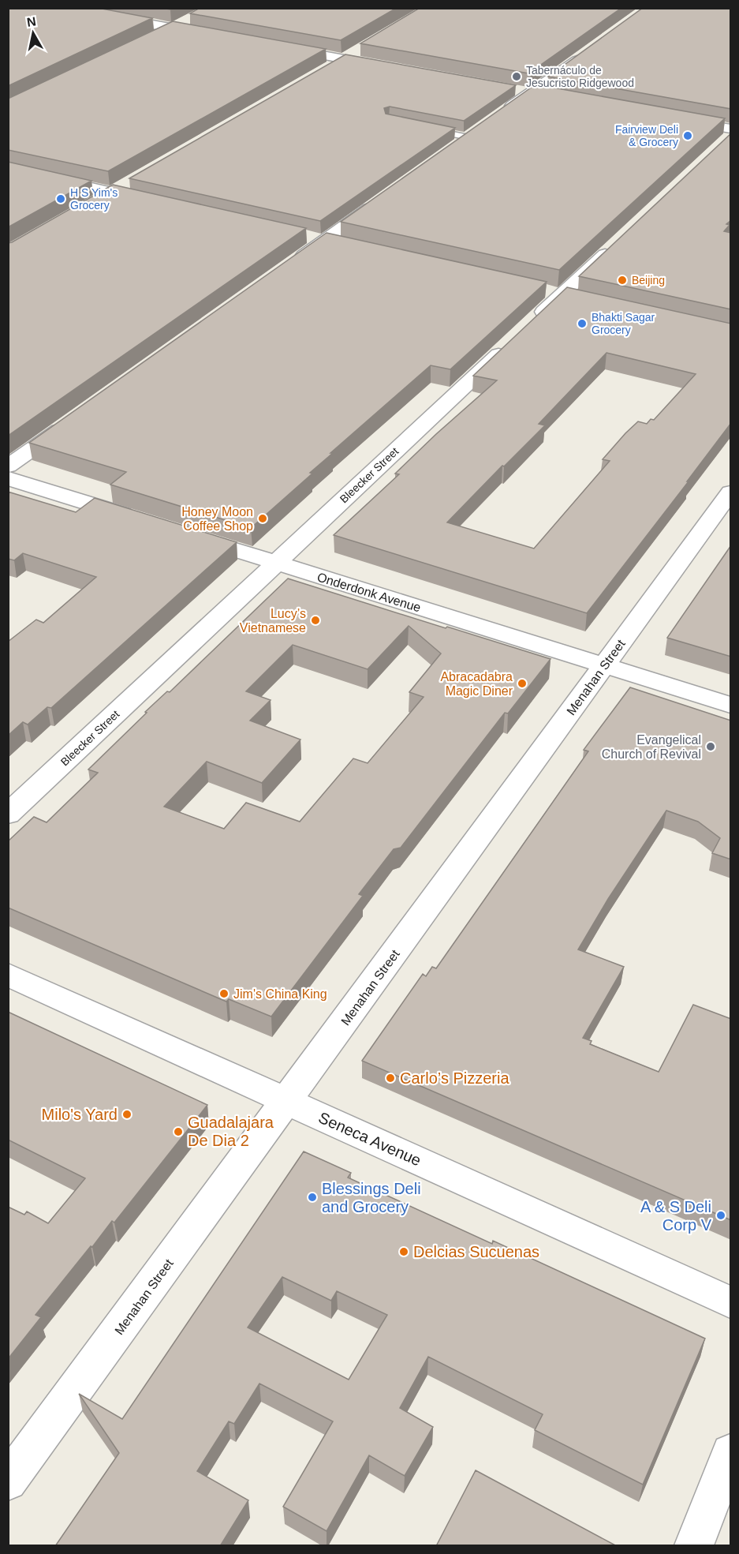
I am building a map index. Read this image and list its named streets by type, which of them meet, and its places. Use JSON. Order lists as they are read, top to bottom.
{
  "streets": {
    "street": [
      "Bleecker Street",
      "Onderdonk Avenue",
      "Menahan Street",
      "Seneca Avenue"
    ]
  },
  "crossings": [
    ["Bleecker Street", "Onderdonk Avenue"],
    ["Onderdonk Avenue", "Menahan Street"],
    ["Menahan Street", "Seneca Avenue"]
  ],
  "places": [
    "Tabernáculo de Jesucristo Ridgewood",
    "Fairview Deli & Grocery",
    "H S Yim's Grocery",
    "Beijing",
    "Bhakti Sagar Grocery",
    "Honey Moon Coffee Shop",
    "Lucy’s Vietnamese",
    "Abracadabra Magic Diner",
    "Evangelical Church of Revival",
    "Jim's China King",
    "Carlo’s Pizzeria",
    "Milo's Yard",
    "Guadalajara De Dia 2",
    "Blessings Deli and Grocery",
    "A & S Deli Corp V",
    "Delcias Sucuenas"
  ],
  "north": "top"
}
